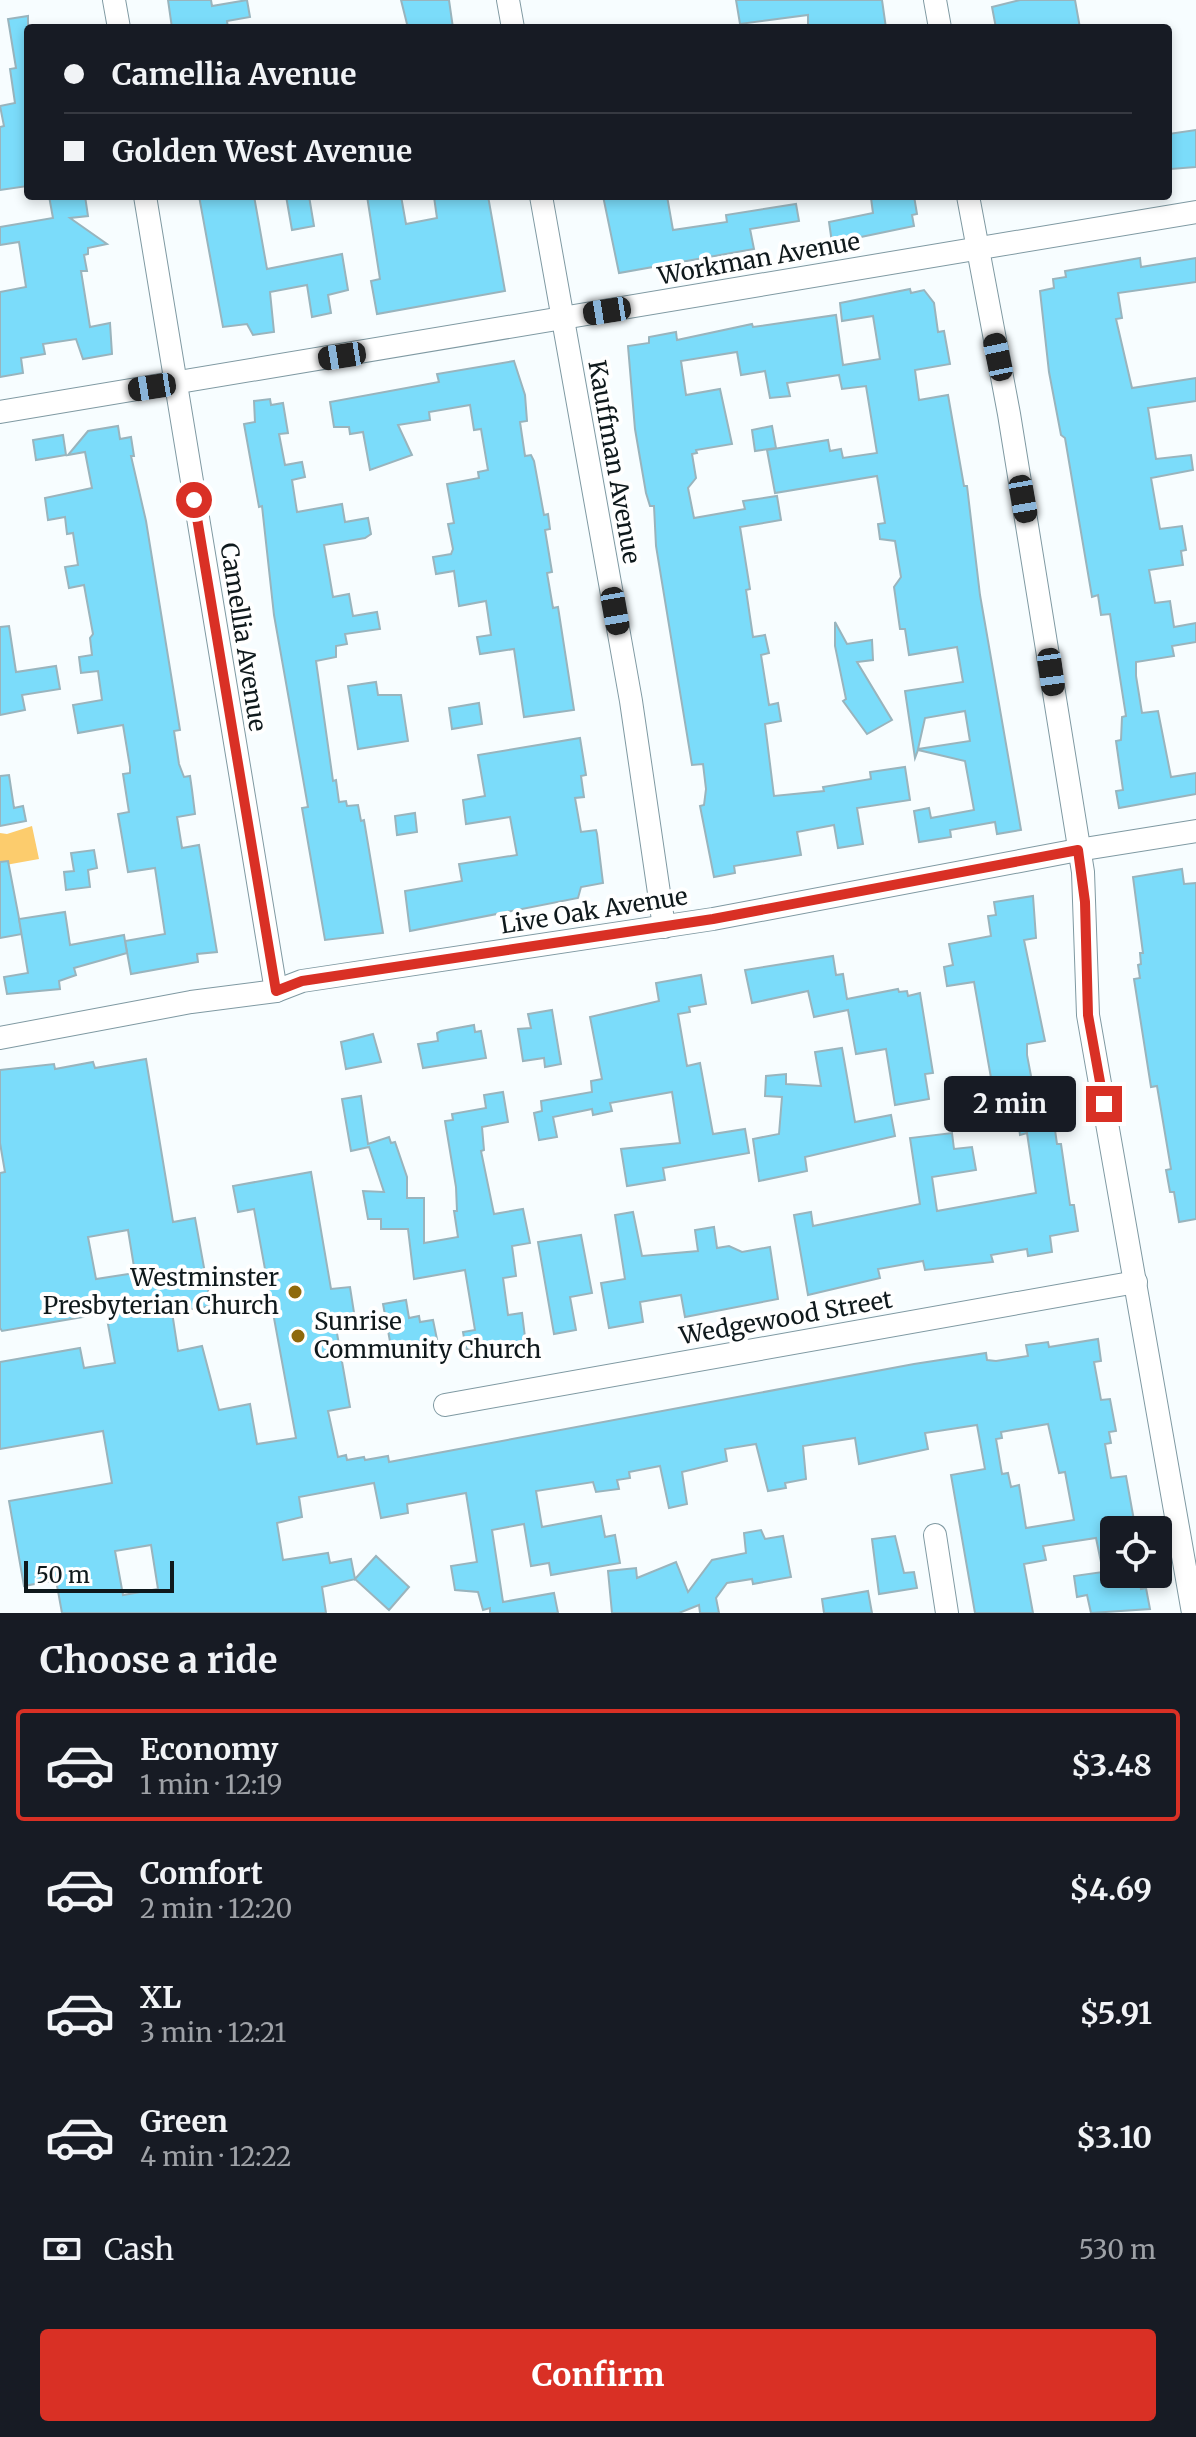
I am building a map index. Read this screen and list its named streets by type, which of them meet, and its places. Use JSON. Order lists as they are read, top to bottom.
{
  "streets": {
    "street": [
      "Workman Avenue",
      "Kauffman Avenue",
      "Camellia Avenue",
      "Live Oak Avenue",
      "Wedgewood Street"
    ]
  },
  "crossings": [
    ["Workman Avenue", "Kauffman Avenue"],
    ["Workman Avenue", "Camellia Avenue"],
    ["Kauffman Avenue", "Live Oak Avenue"],
    ["Camellia Avenue", "Live Oak Avenue"]
  ],
  "places": ["Westminster Presbyterian Church", "Sunrise Community Church"],
  "scale_bar": "50 m",
  "page": {
    "banner": ["Camellia Avenue", "Golden West Avenue"],
    "bubble": "2 min",
    "scale": "50 m",
    "heading": "Choose a ride",
    "list": [
      {
        "name": "Economy",
        "note": "1 min · 12:19",
        "value": "$3.48"
      },
      {
        "name": "Comfort",
        "note": "2 min · 12:20",
        "value": "$4.69"
      },
      {
        "name": "XL",
        "note": "3 min · 12:21",
        "value": "$5.91"
      },
      {
        "name": "Green",
        "note": "4 min · 12:22",
        "value": "$3.10"
      }
    ],
    "pay": ["Cash", "530 m"],
    "buttons": "Confirm"
  }
}
